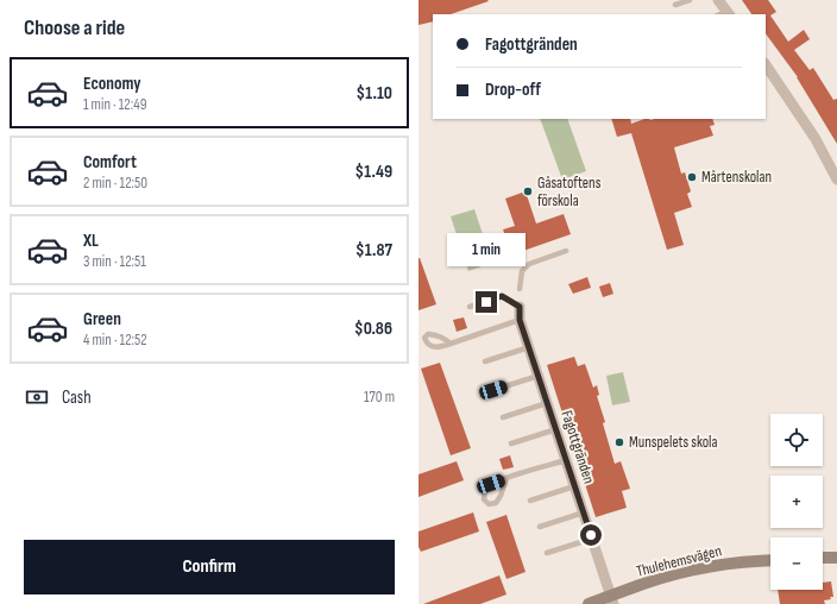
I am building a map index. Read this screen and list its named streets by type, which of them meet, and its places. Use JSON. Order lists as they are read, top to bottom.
{
  "streets": {
    "street": ["Fagottgränden", "Thulehemsvägen"]
  },
  "crossings": [
    ["Fagottgränden", "Thulehemsvägen"]
  ],
  "places": ["Mårtenskolan", "Gåsatoftens förskola", "Munspelets skola"],
  "page": {
    "heading": "Choose a ride",
    "banner": ["Fagottgränden", "Drop-off"],
    "list": [
      {
        "name": "Economy",
        "note": "1 min · 12:49",
        "value": "$1.10"
      },
      {
        "name": "Comfort",
        "note": "2 min · 12:50",
        "value": "$1.49"
      },
      {
        "name": "XL",
        "note": "3 min · 12:51",
        "value": "$1.87"
      },
      {
        "name": "Green",
        "note": "4 min · 12:52",
        "value": "$0.86"
      }
    ],
    "bubble": "1 min",
    "pay": ["Cash", "170 m"],
    "map_buttons": ["+", "−"],
    "buttons": "Confirm"
  }
}
